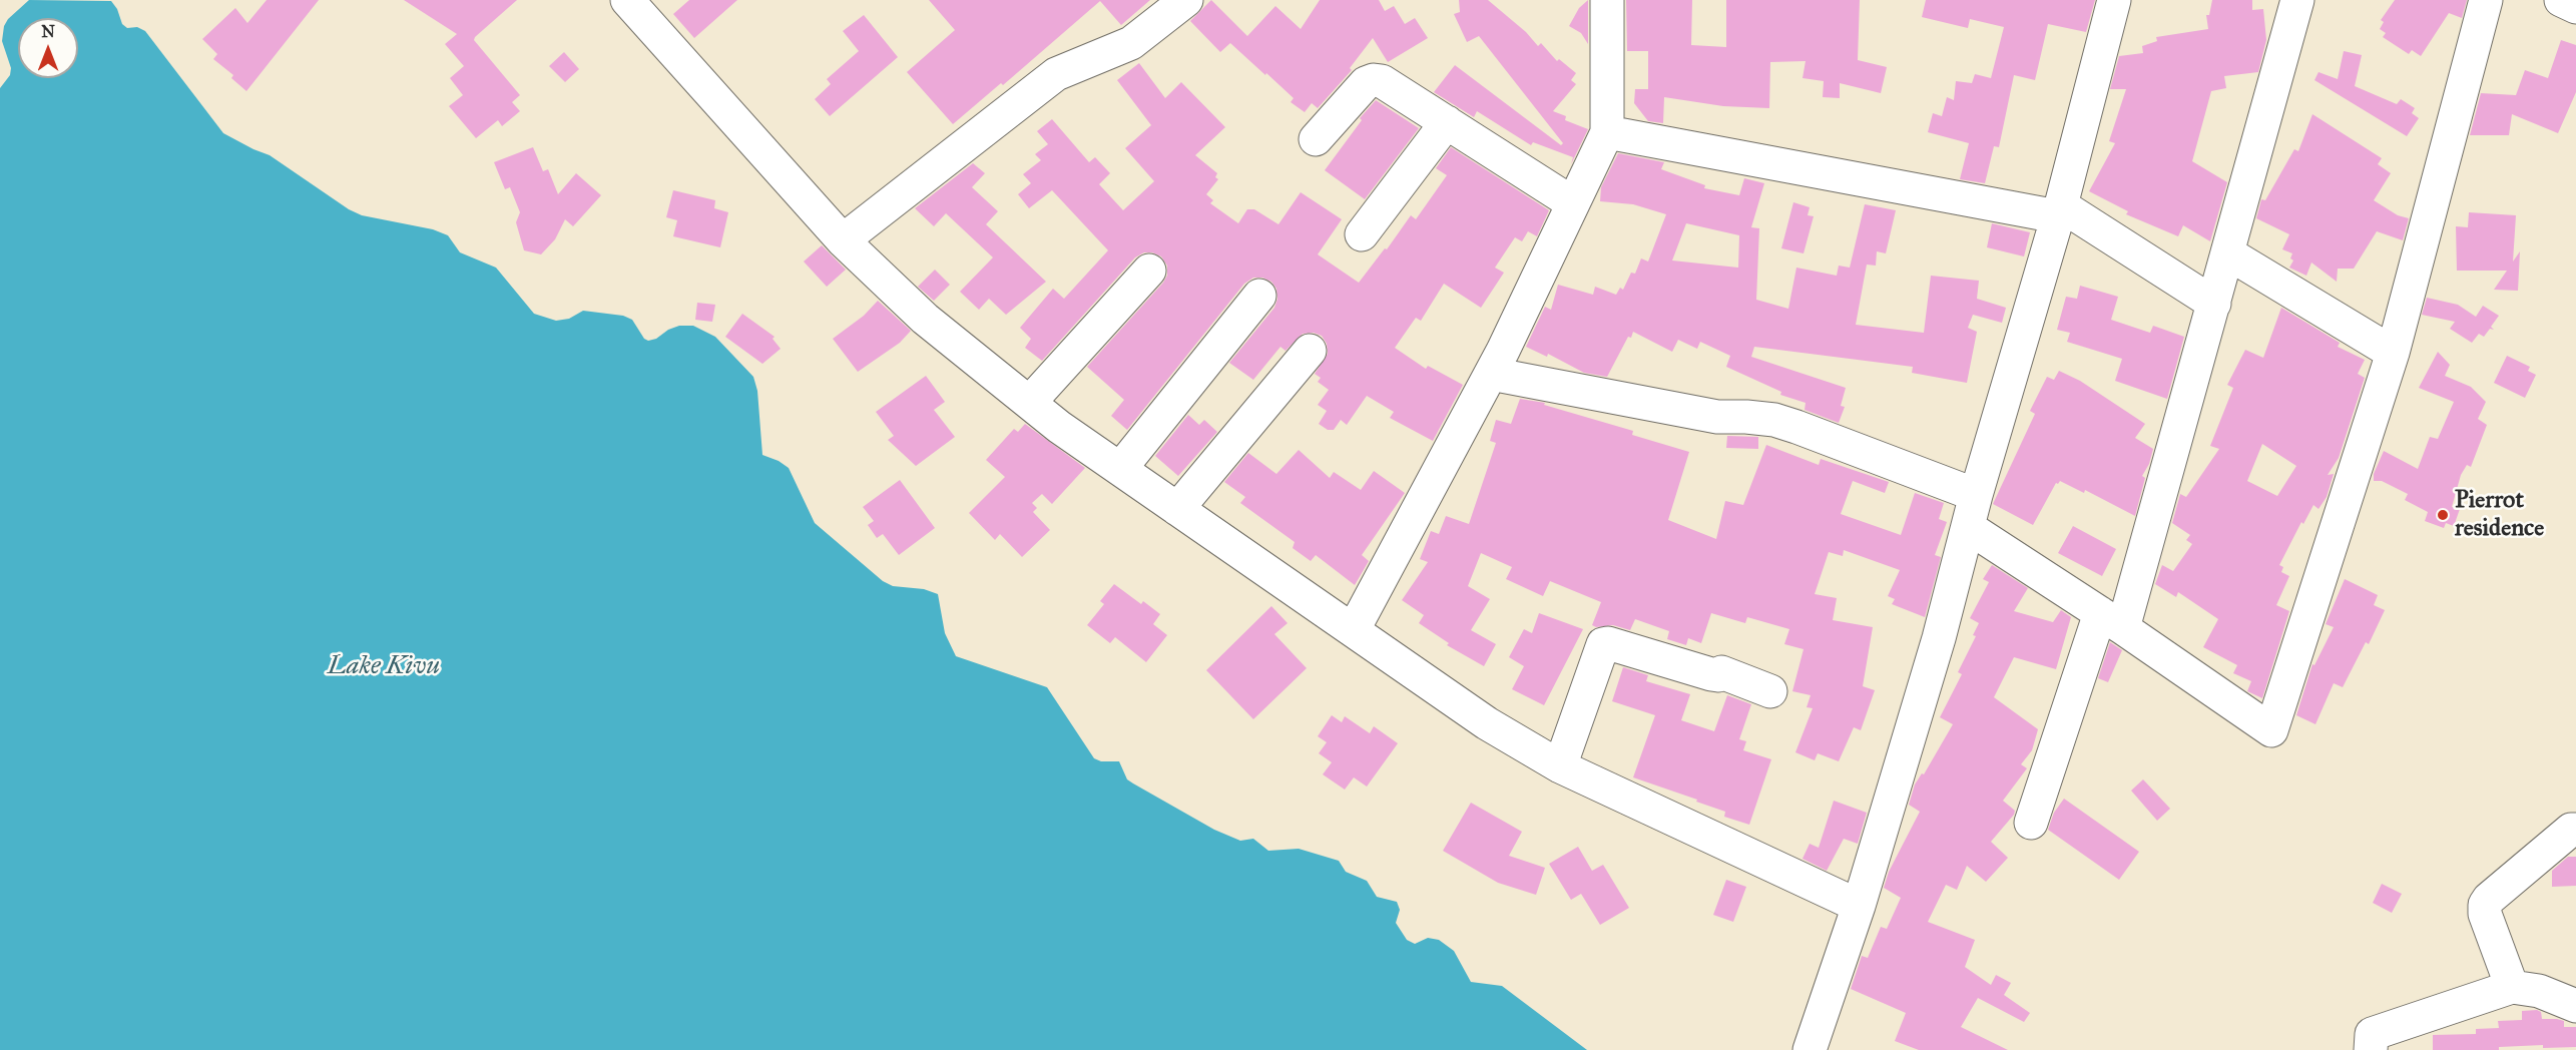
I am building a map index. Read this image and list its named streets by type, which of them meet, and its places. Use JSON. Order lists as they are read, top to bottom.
{
  "water": ["Lake Kivu"],
  "places": ["Pierrot residence"],
  "north": "top"
}
